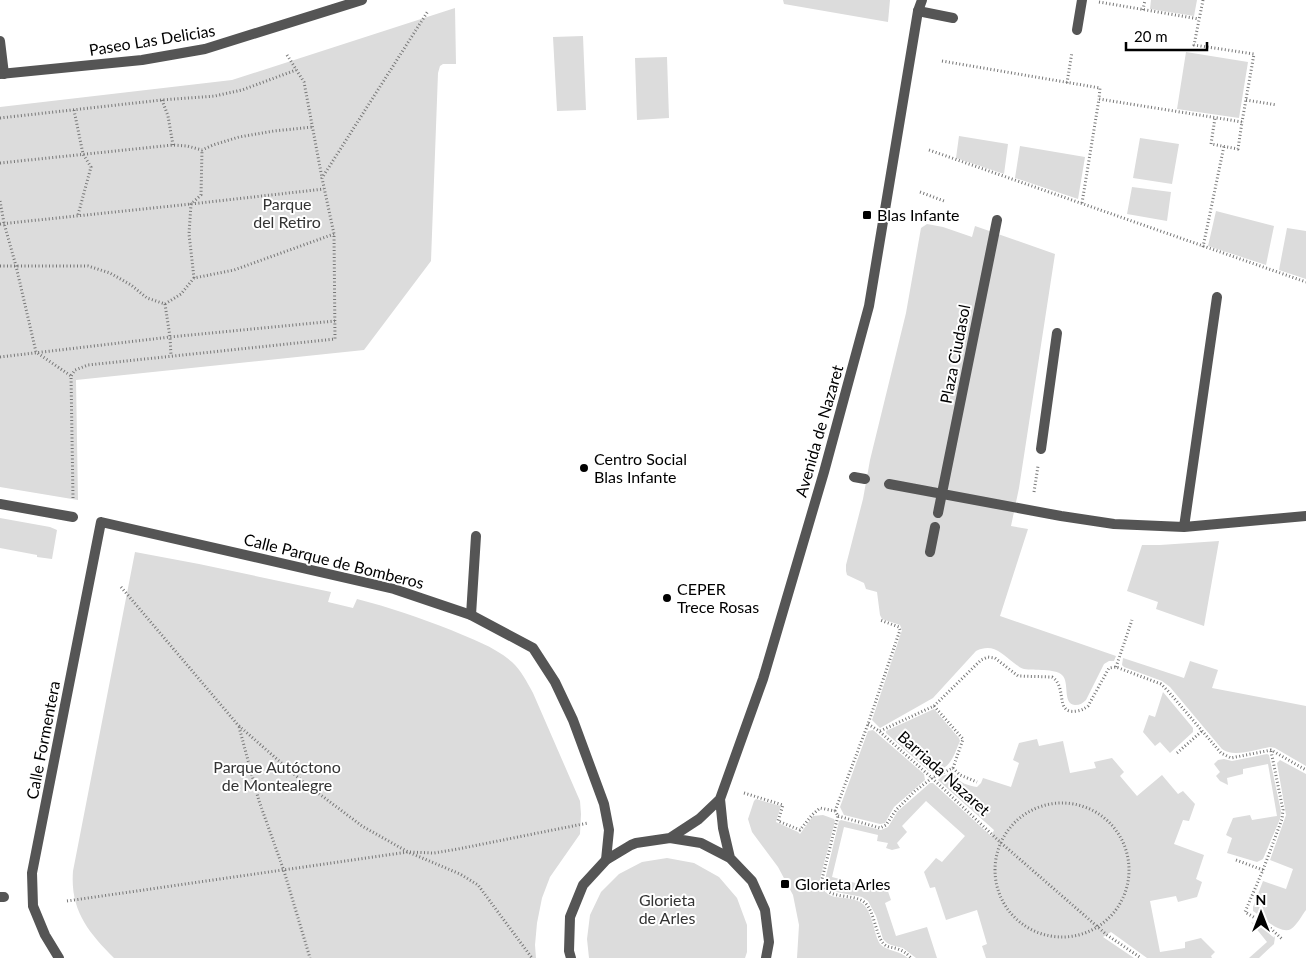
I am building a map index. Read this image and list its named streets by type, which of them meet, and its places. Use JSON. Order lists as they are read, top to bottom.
{
  "streets": {
    "street": [
      "Paseo Las Delicias",
      "Plaza Ciudasol",
      "Avenida de Nazaret",
      "Calle Parque de Bomberos",
      "Calle Formentera"
    ],
    "path": ["Barriada Nazaret"]
  },
  "crossings": [
    ["Calle Parque de Bomberos", "Calle Formentera"]
  ],
  "parks": ["Parque del Retiro", "Parque Autóctono de Montealegre", "Glorieta de Arles"],
  "places": {
    "transit": ["Blas Infante", "Glorieta Arles"],
    "other": ["Centro Social Blas Infante", "CEPER Trece Rosas"]
  },
  "scale_bar": "20 m",
  "north": "top"
}
